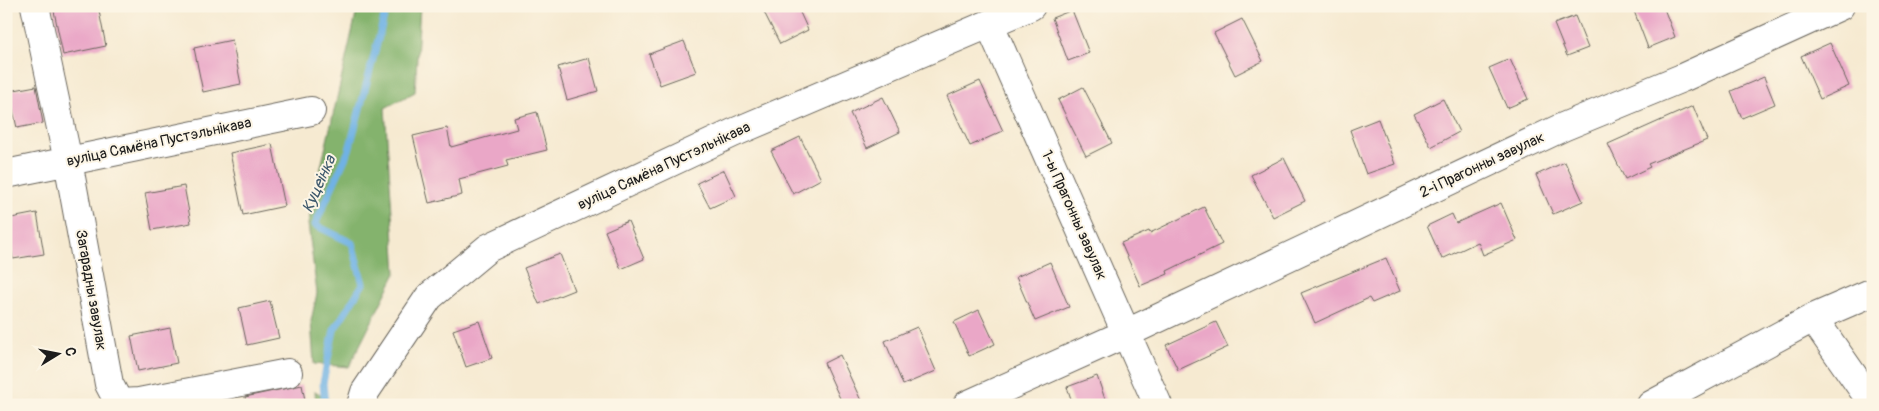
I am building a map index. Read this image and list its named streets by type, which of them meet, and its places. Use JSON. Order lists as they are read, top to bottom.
{
  "streets": {
    "street": [
      "вуліца Сямёна Пустэльнікава",
      "2-і Прагонны завулак",
      "1-ы Прагонны завулак",
      "Загарадны завулак"
    ]
  },
  "crossings": [
    ["вуліца Сямёна Пустэльнікава", "1-ы Прагонны завулак"],
    ["вуліца Сямёна Пустэльнікава", "Загарадны завулак"],
    ["2-і Прагонны завулак", "1-ы Прагонны завулак"]
  ],
  "water": ["Куцеінка"],
  "north": "right"
}
